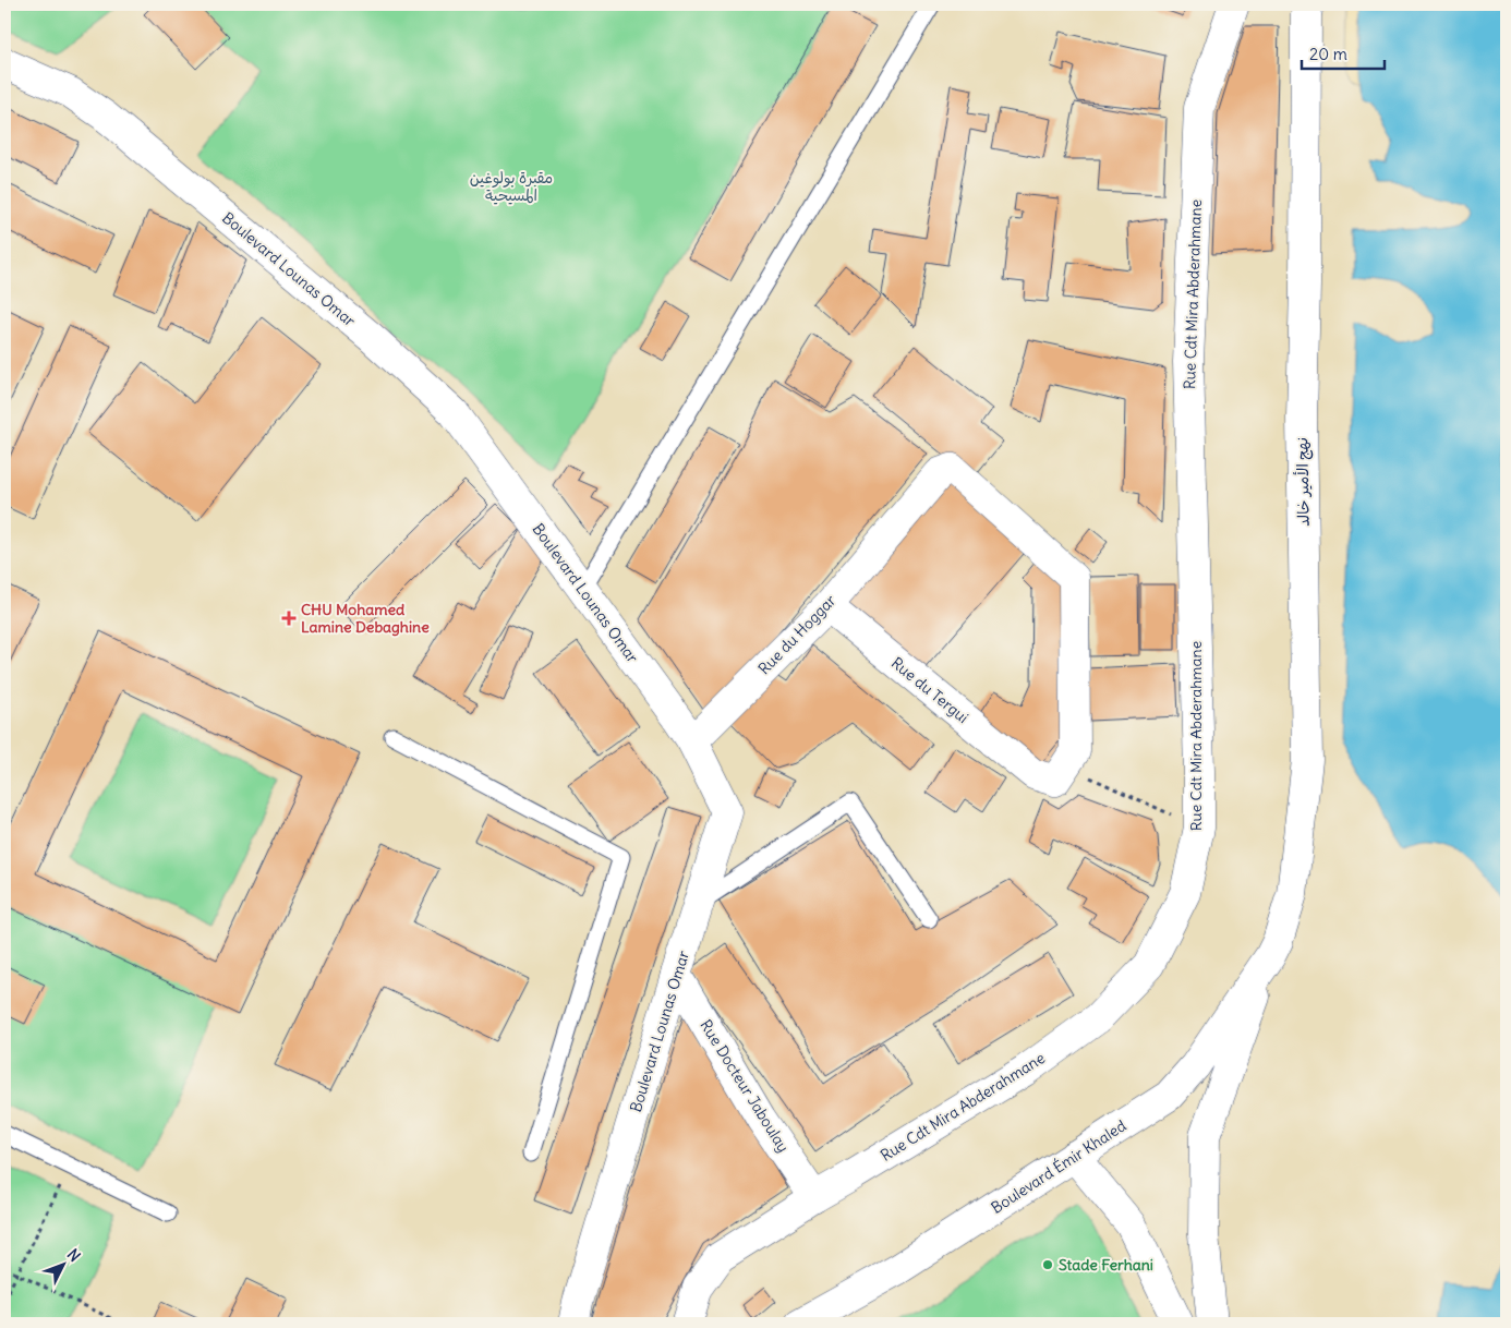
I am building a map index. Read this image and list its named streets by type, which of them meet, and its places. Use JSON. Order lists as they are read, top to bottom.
{
  "streets": {
    "main road": [
      "Boulevard Lounas Omar",
      "Rue Cdt Mira Abderahmane",
      "نهج الأمير خالد",
      "Rue du Hoggar",
      "Rue du Tergui",
      "Rue Docteur Jaboulay",
      "Boulevard Émir Khaled"
    ]
  },
  "crossings": [
    ["Boulevard Lounas Omar", "Rue du Hoggar"],
    ["Boulevard Lounas Omar", "Rue Docteur Jaboulay"],
    ["Rue Cdt Mira Abderahmane", "Rue Docteur Jaboulay"],
    ["نهج الأمير خالد", "Boulevard Émir Khaled"],
    ["Rue du Hoggar", "Rue du Tergui"]
  ],
  "parks": ["مقبرة بولوغين المسيحية"],
  "places": {
    "health": ["CHU Mohamed Lamine Debaghine"],
    "other": ["Stade Ferhani"]
  },
  "scale_bar": "20 m",
  "north": "top right"
}
